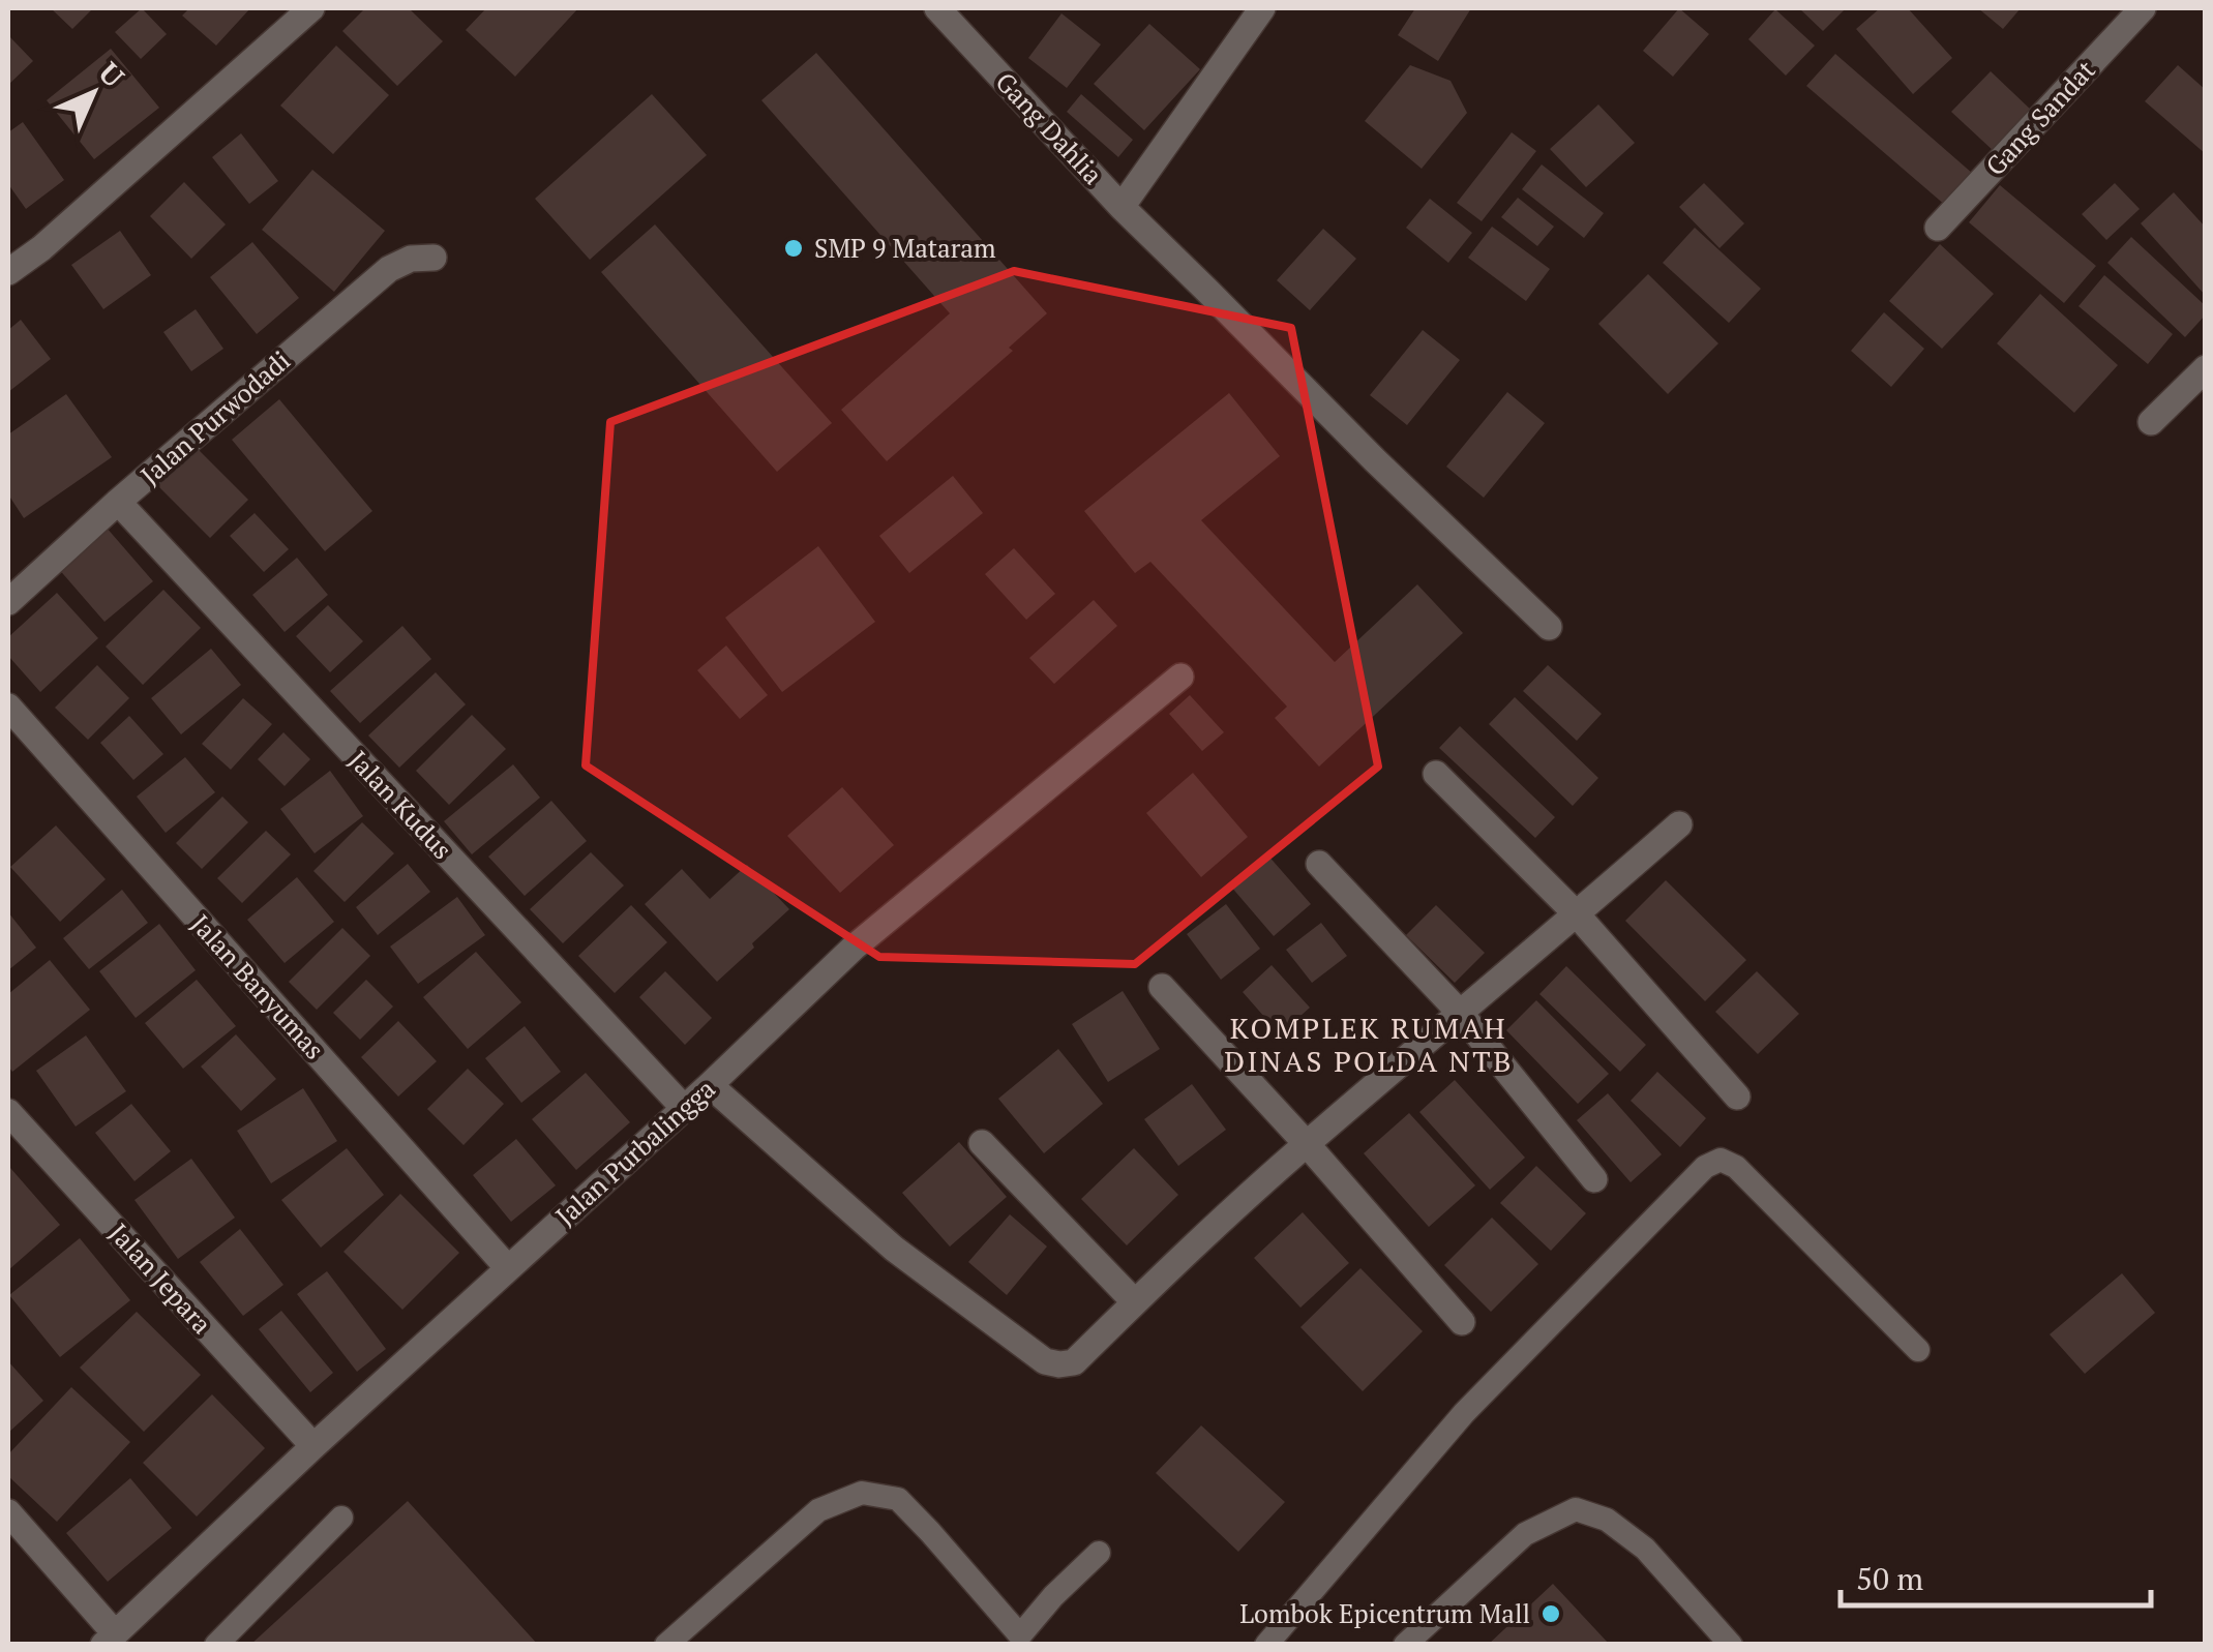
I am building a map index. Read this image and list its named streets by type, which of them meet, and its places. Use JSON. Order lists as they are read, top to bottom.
{
  "streets": {
    "street": [
      "Gang Sandat",
      "Gang Dahlia",
      "Jalan Purwodadi",
      "Jalan Kudus",
      "Jalan Banyumas",
      "Jalan Purbalingga",
      "Jalan Jepara"
    ]
  },
  "crossings": [
    ["Jalan Purwodadi", "Jalan Kudus"],
    ["Jalan Kudus", "Jalan Purbalingga"],
    ["Jalan Banyumas", "Jalan Purbalingga"],
    ["Jalan Purbalingga", "Jalan Jepara"]
  ],
  "districts": ["KOMPLEK RUMAH DINAS POLDA NTB"],
  "places": ["SMP 9 Mataram", "Lombok Epicentrum Mall"],
  "scale_bar": "50 m",
  "north": "top right"
}
